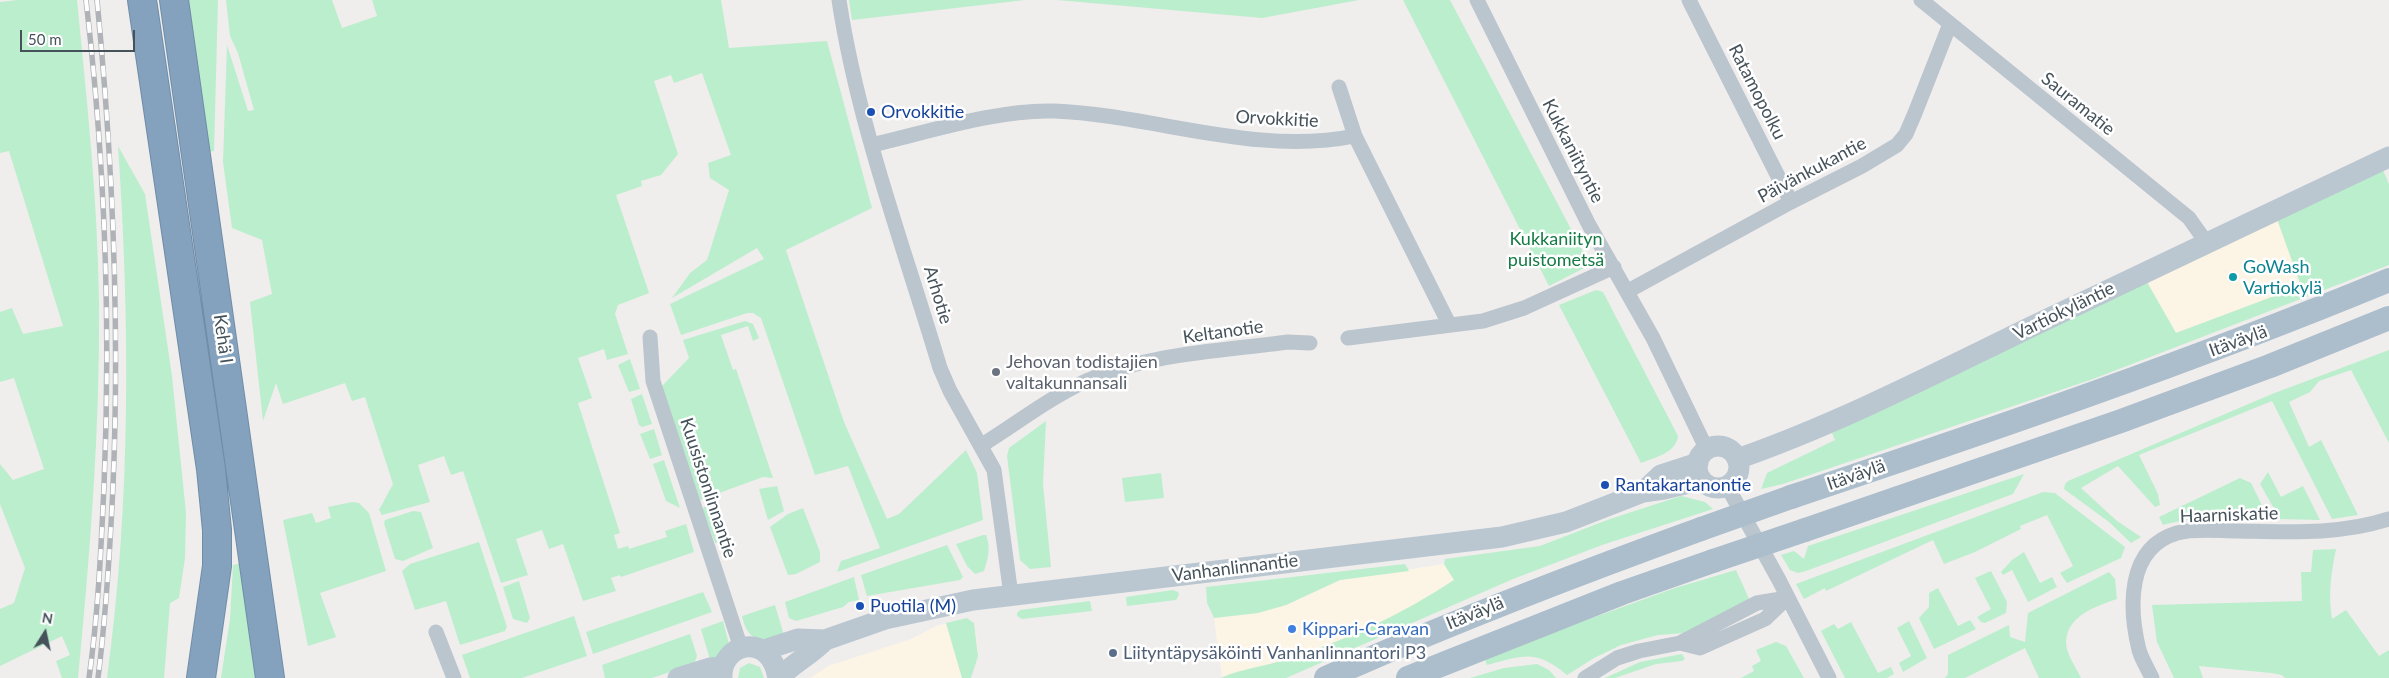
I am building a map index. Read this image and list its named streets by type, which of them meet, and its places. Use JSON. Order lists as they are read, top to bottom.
{
  "streets": {
    "highway": ["Kehä I"],
    "main road": ["Vartiokyläntie", "Itäväylä", "Vanhanlinnantie"],
    "street": [
      "Ratamopolku",
      "Sauramatie",
      "Orvokkitie",
      "Kukkaniityntie",
      "Päivänkukantie",
      "Arhotie",
      "Keltanotie",
      "Kuusistonlinnantie",
      "Haarniskatie"
    ]
  },
  "crossings": [
    ["Ratamopolku", "Päivänkukantie"],
    ["Sauramatie", "Päivänkukantie"],
    ["Sauramatie", "Vartiokyläntie"],
    ["Orvokkitie", "Arhotie"],
    ["Kukkaniityntie", "Päivänkukantie"],
    ["Kukkaniityntie", "Vartiokyläntie"],
    ["Kukkaniityntie", "Vanhanlinnantie"],
    ["Arhotie", "Keltanotie"],
    ["Arhotie", "Vanhanlinnantie"],
    ["Vartiokyläntie", "Vanhanlinnantie"],
    ["Kuusistonlinnantie", "Vanhanlinnantie"]
  ],
  "parks": ["Kukkaniityn puistometsä"],
  "places": [
    "Orvokkitie",
    "GoWash Vartiokylä",
    "Jehovan todistajien valtakunnansali",
    "Rantakartanontie",
    "Puotila (M)",
    "Kippari-Caravan",
    "Liityntäpysäköinti Vanhanlinnantori P3"
  ],
  "scale_bar": "50 m",
  "north": "top"
}
